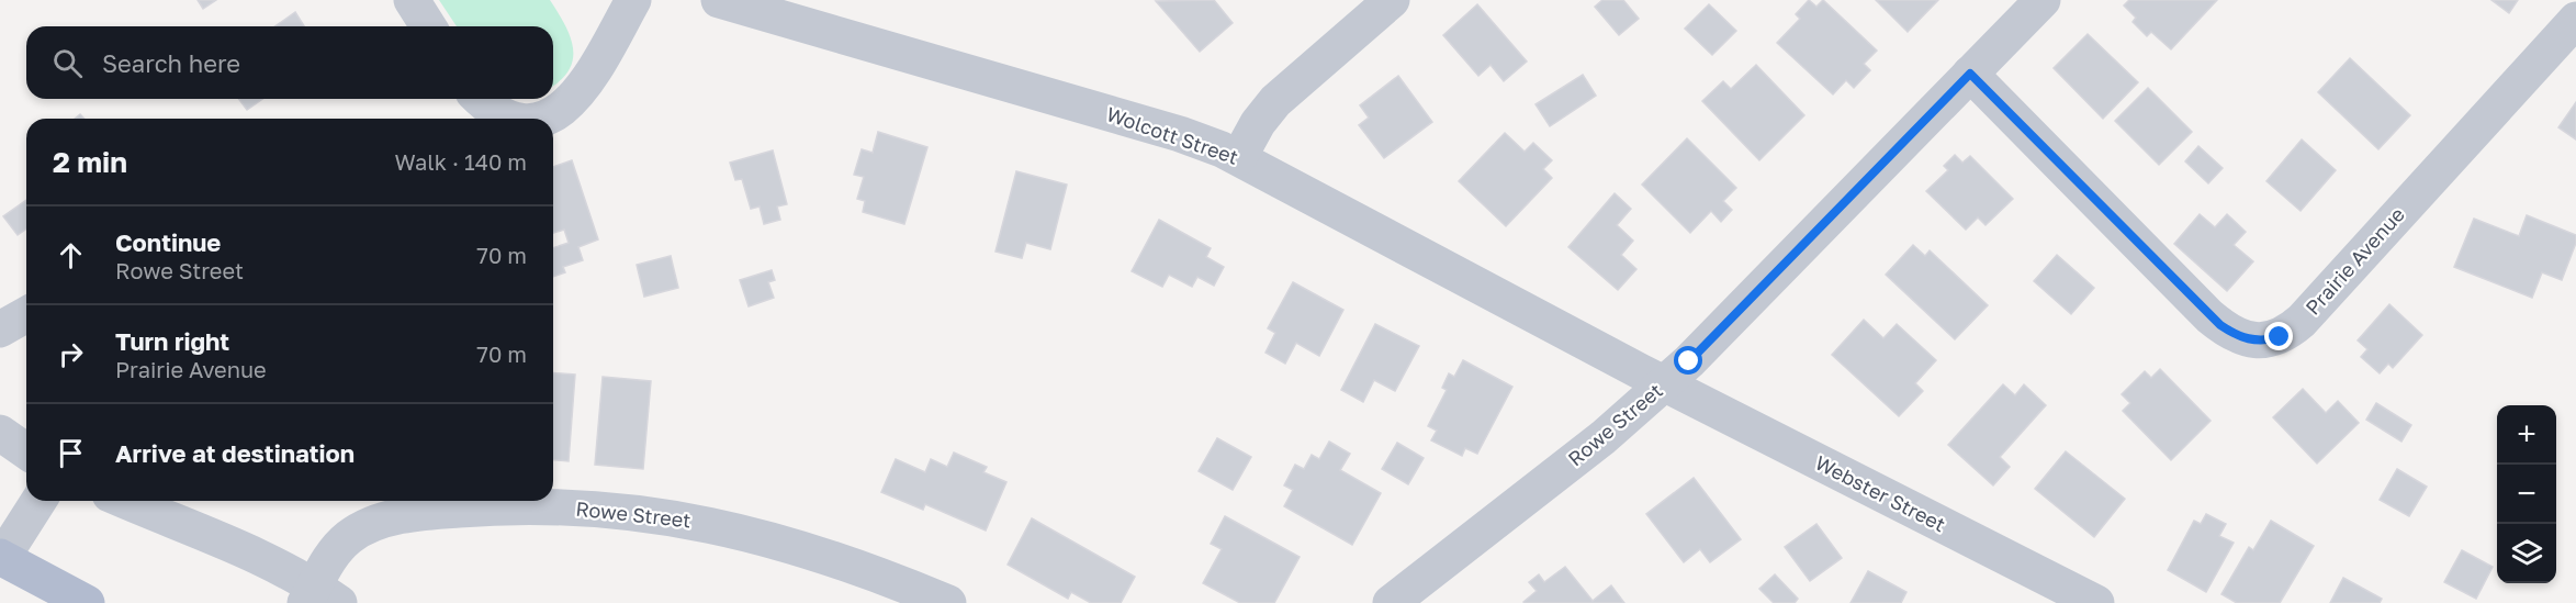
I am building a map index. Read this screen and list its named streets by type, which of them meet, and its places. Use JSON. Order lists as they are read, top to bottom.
{
  "streets": {
    "street": [
      "Wolcott Street",
      "Prairie Avenue",
      "Rowe Street",
      "Webster Street"
    ]
  },
  "crossings": [
    ["Wolcott Street", "Rowe Street"],
    ["Wolcott Street", "Webster Street"],
    ["Prairie Avenue", "Rowe Street"],
    ["Rowe Street", "Webster Street"]
  ],
  "page": {
    "search": "Search here",
    "heading": ["2 min", "Walk · 140 m"],
    "list": [
      ["Continue", "Rowe Street", "70 m"],
      ["Turn right", "Prairie Avenue", "70 m"],
      "Arrive at destination"
    ],
    "map_buttons": ["+", "−"]
  }
}
